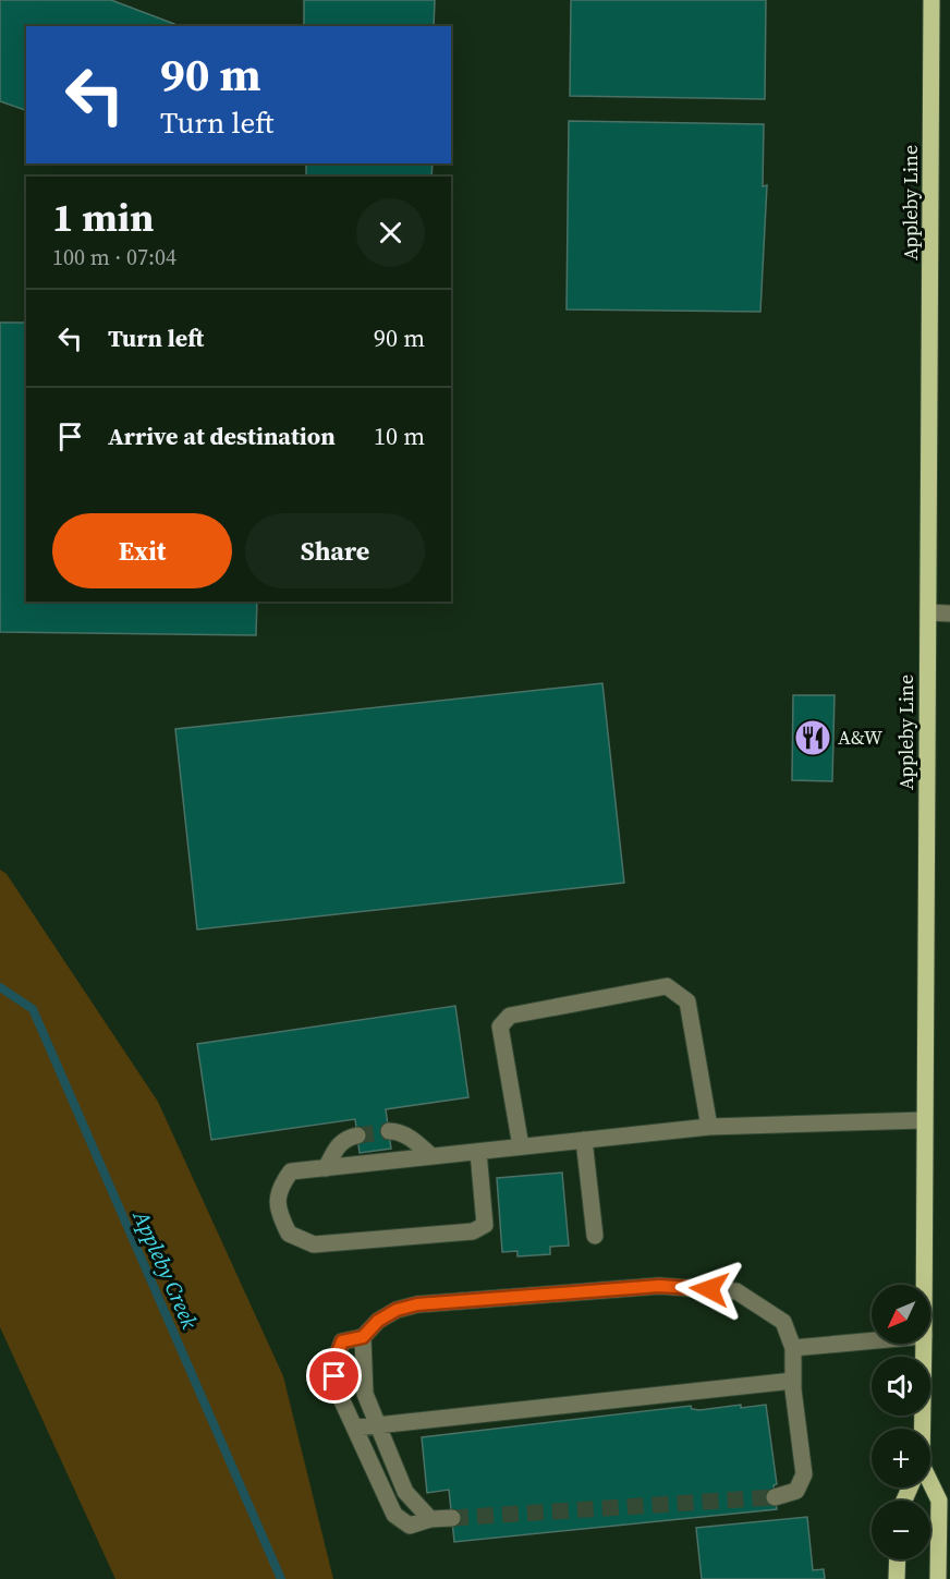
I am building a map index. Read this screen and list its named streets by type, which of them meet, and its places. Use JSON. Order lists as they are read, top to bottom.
{
  "streets": {
    "main road": ["Appleby Line"]
  },
  "water": ["Appleby Creek"],
  "places": {
    "restaurant": ["A&W"]
  },
  "north": "bottom left",
  "page": {
    "turn": ["90 m", "Turn left"],
    "heading": ["1 min", "100 m · 07:04"],
    "list": [
      {
        "name": "Turn left",
        "value": "90 m"
      },
      {
        "name": "Arrive at destination",
        "value": "10 m"
      }
    ],
    "buttons": ["Exit", "Share"],
    "map_buttons": ["+", "−"]
  }
}
